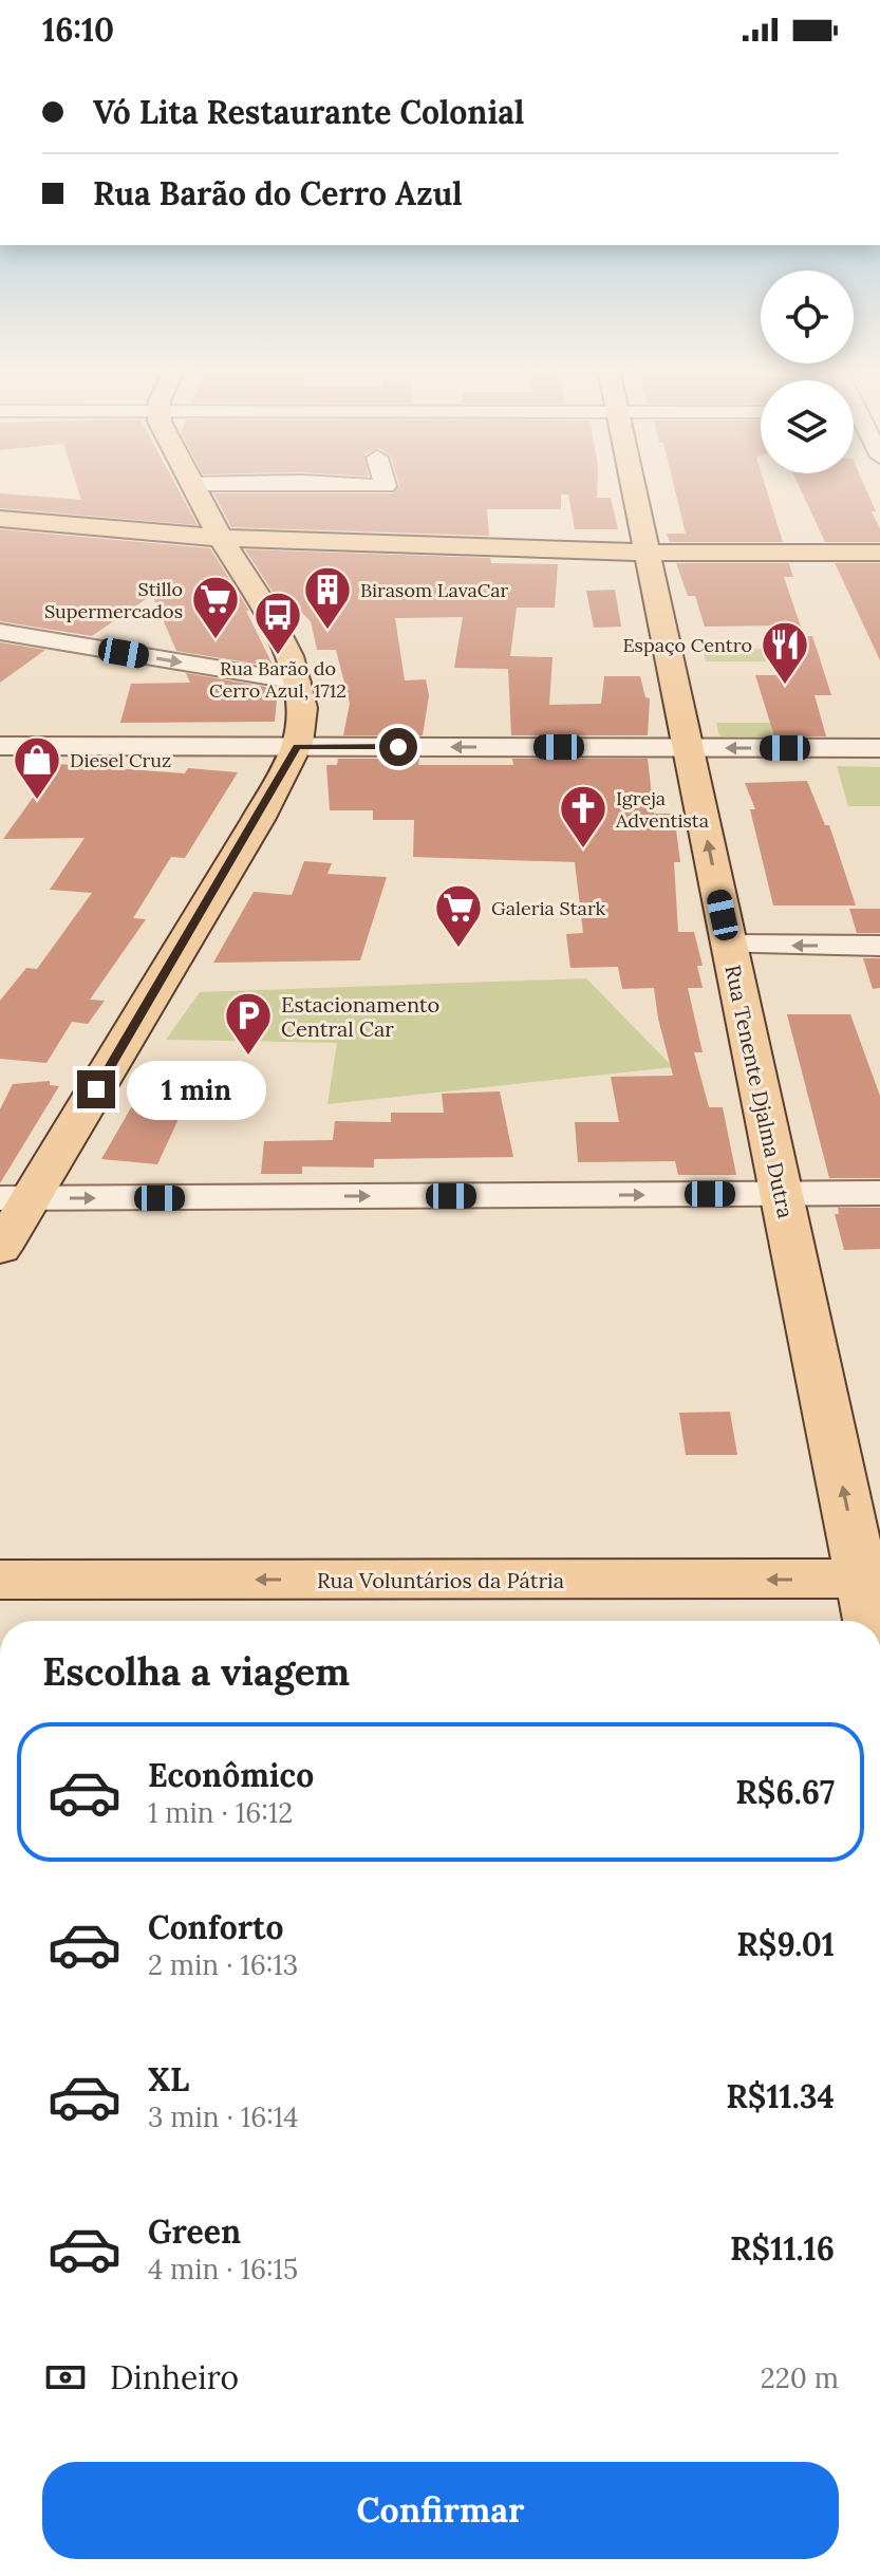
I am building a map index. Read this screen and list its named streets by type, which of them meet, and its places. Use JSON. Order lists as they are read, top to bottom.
{
  "streets": {
    "main road": ["Rua Tenente Djalma Dutra", "Rua Voluntários da Pátria"]
  },
  "crossings": [
    ["Rua Tenente Djalma Dutra", "Rua Voluntários da Pátria"]
  ],
  "one_way": ["Rua Tenente Djalma Dutra", "Rua Voluntários da Pátria"],
  "places": {
    "building": ["Birasom LavaCar"],
    "supermarket": ["Stillo Supermercados", "Galeria Stark"],
    "bus stop": ["Rua Barão do Cerro Azul, 1712"],
    "restaurant": ["Espaço Centro"],
    "shop": ["Diesel Cruz"],
    "church": ["Igreja Adventista"],
    "parking": ["Estacionamento Central Car"]
  },
  "page": {
    "status": "16:10",
    "banner": ["Vó Lita Restaurante Colonial", "Rua Barão do Cerro Azul"],
    "bubble": "1 min",
    "heading": "Escolha a viagem",
    "list": [
      {
        "name": "Econômico",
        "note": "1 min · 16:12",
        "value": "R$6.67"
      },
      {
        "name": "Conforto",
        "note": "2 min · 16:13",
        "value": "R$9.01"
      },
      {
        "name": "XL",
        "note": "3 min · 16:14",
        "value": "R$11.34"
      },
      {
        "name": "Green",
        "note": "4 min · 16:15",
        "value": "R$11.16"
      }
    ],
    "pay": ["Dinheiro", "220 m"],
    "buttons": "Confirmar"
  }
}
